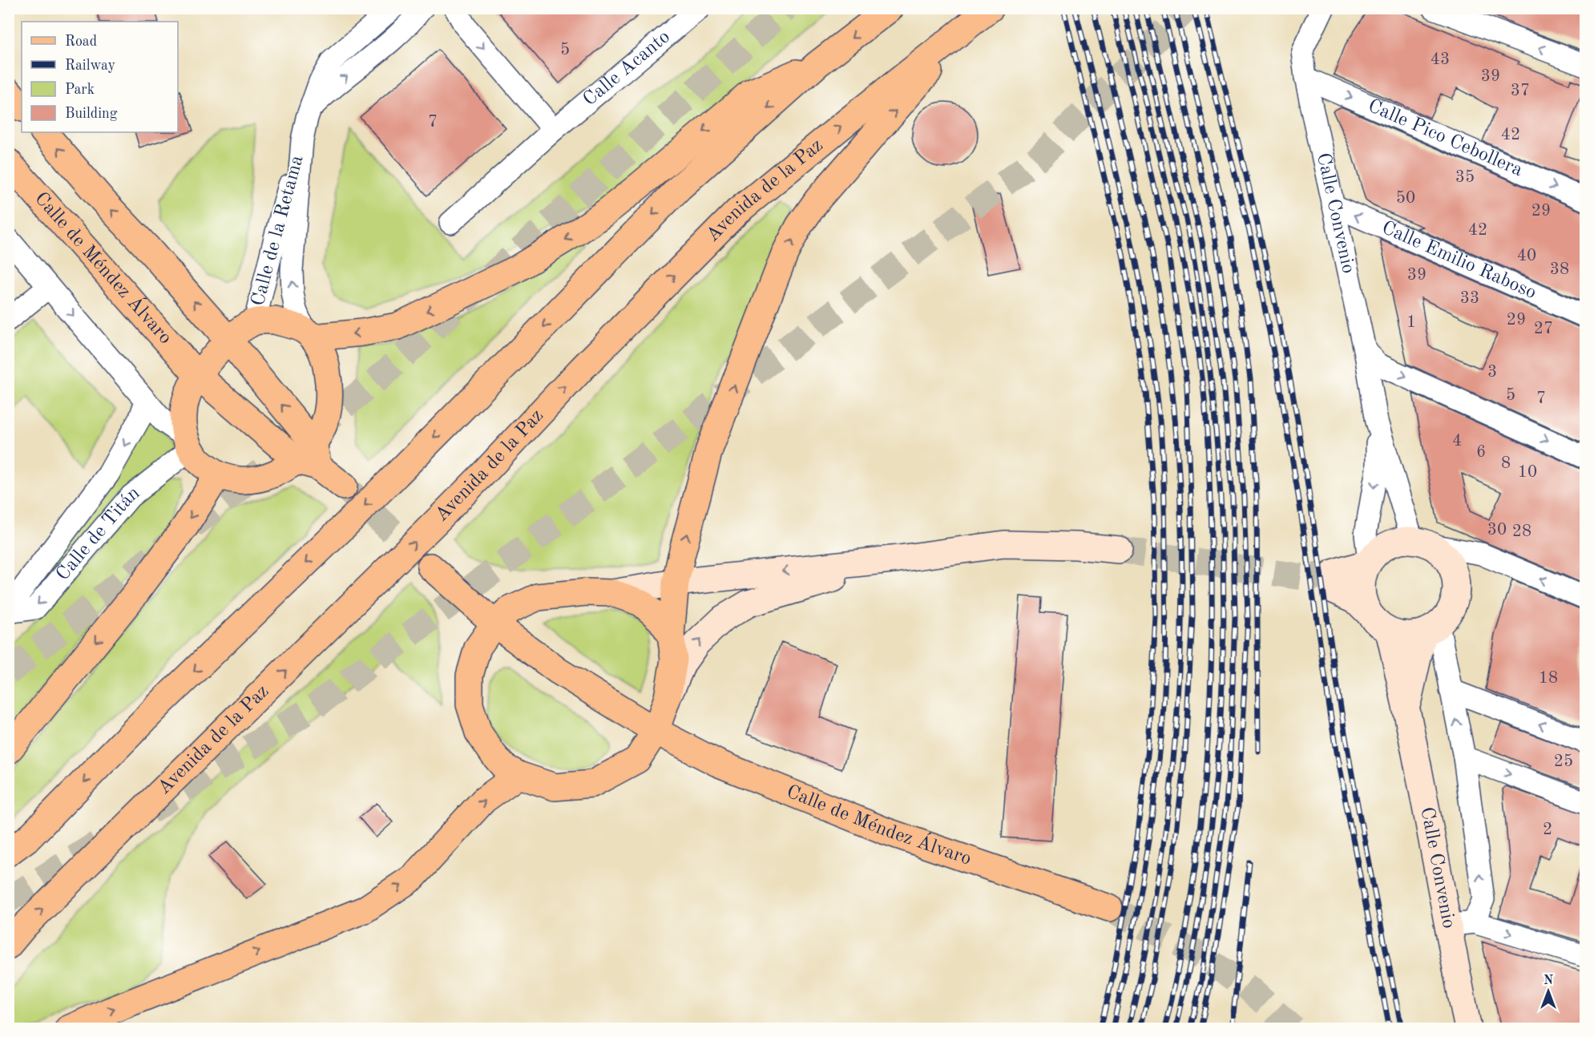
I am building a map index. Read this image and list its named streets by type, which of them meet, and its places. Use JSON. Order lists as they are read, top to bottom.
{
  "streets": {
    "main road": ["Avenida de la Paz", "Calle de Méndez Álvaro"],
    "street": [
      "Calle Acanto",
      "Calle Pico Cebollera",
      "Calle Convenio",
      "Calle de la Retama",
      "Calle Emilio Raboso",
      "Calle de Titán"
    ]
  },
  "crossings": [
    ["Calle Pico Cebollera", "Calle Convenio"],
    ["Calle Convenio", "Calle Emilio Raboso"]
  ],
  "one_way": ["Calle de Titán"],
  "house_numbers": [
    "5",
    "43",
    "39",
    "37",
    "7",
    "42",
    "35",
    "50",
    "29",
    "42",
    "40",
    "38",
    "39",
    "33",
    "29",
    "1",
    "27",
    "3",
    "5",
    "7",
    "4",
    "6",
    "8",
    "10",
    "30",
    "28",
    "18",
    "25",
    "2"
  ],
  "legend": [
    "Road",
    "Railway",
    "Park",
    "Building"
  ],
  "north": "top"
}
